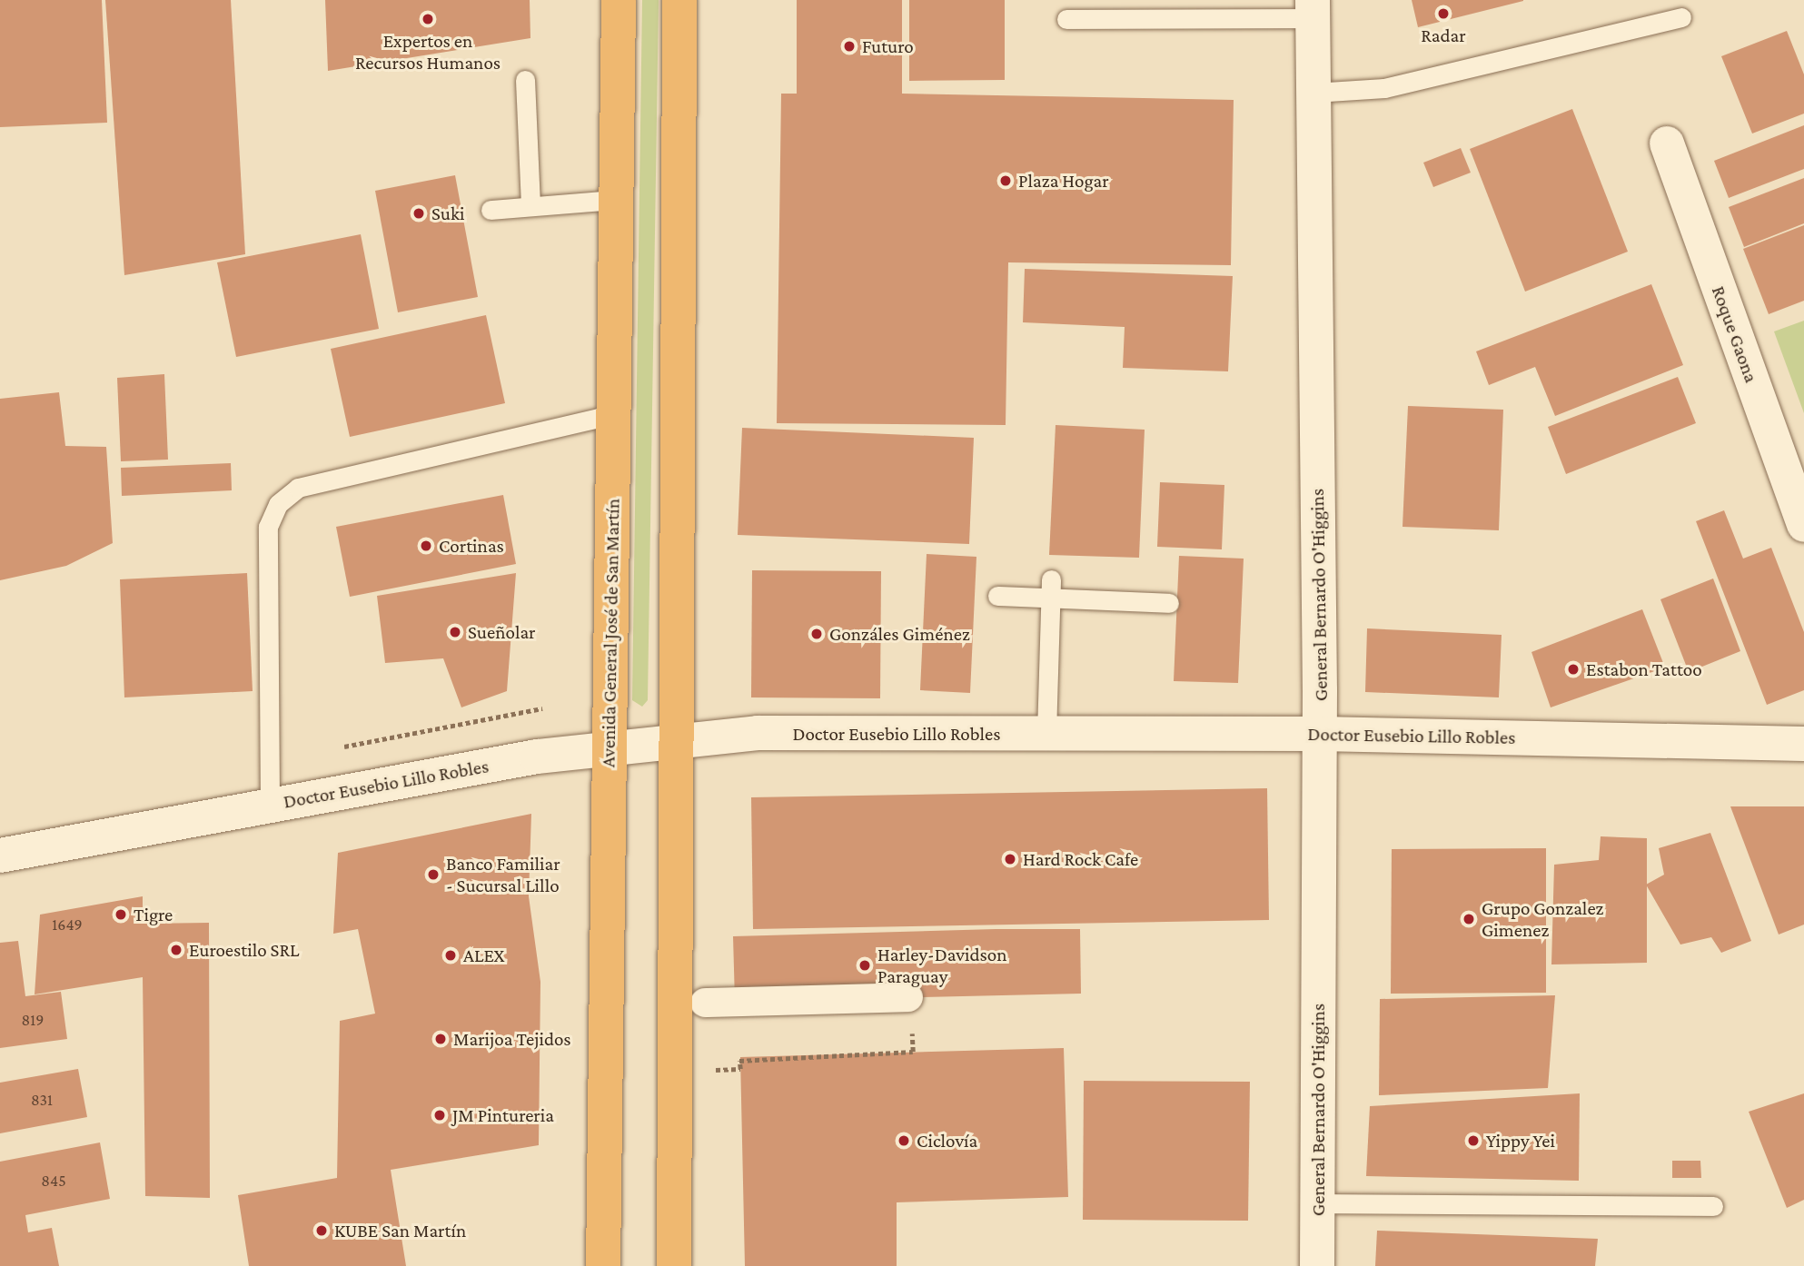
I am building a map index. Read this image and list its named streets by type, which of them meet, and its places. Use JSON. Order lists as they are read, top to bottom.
{
  "streets": {
    "highway": ["Avenida General José de San Martín"],
    "main road": ["Roque Gaona", "General Bernardo O'Higgins", "Doctor Eusebio Lillo Robles"]
  },
  "crossings": [
    ["General Bernardo O'Higgins", "Doctor Eusebio Lillo Robles"],
    ["Avenida General José de San Martín", "Doctor Eusebio Lillo Robles"]
  ],
  "places": [
    "Radar",
    "Expertos en Recursos Humanos",
    "Futuro",
    "Plaza Hogar",
    "Suki",
    "Cortinas",
    "Sueñolar",
    "Gonzáles Giménez",
    "Estabon Tattoo",
    "Hard Rock Cafe",
    "Banco Familiar - Sucursal Lillo",
    "Tigre",
    "Grupo Gonzalez Gimenez",
    "Euroestilo SRL",
    "ALEX",
    "Harley-Davidson Paraguay",
    "Marijoa Tejidos",
    "JM Pintureria",
    "Ciclovía",
    "Yippy Yei",
    "KUBE San Martín"
  ],
  "house_numbers": [
    "1649",
    "819",
    "831",
    "845"
  ]
}
